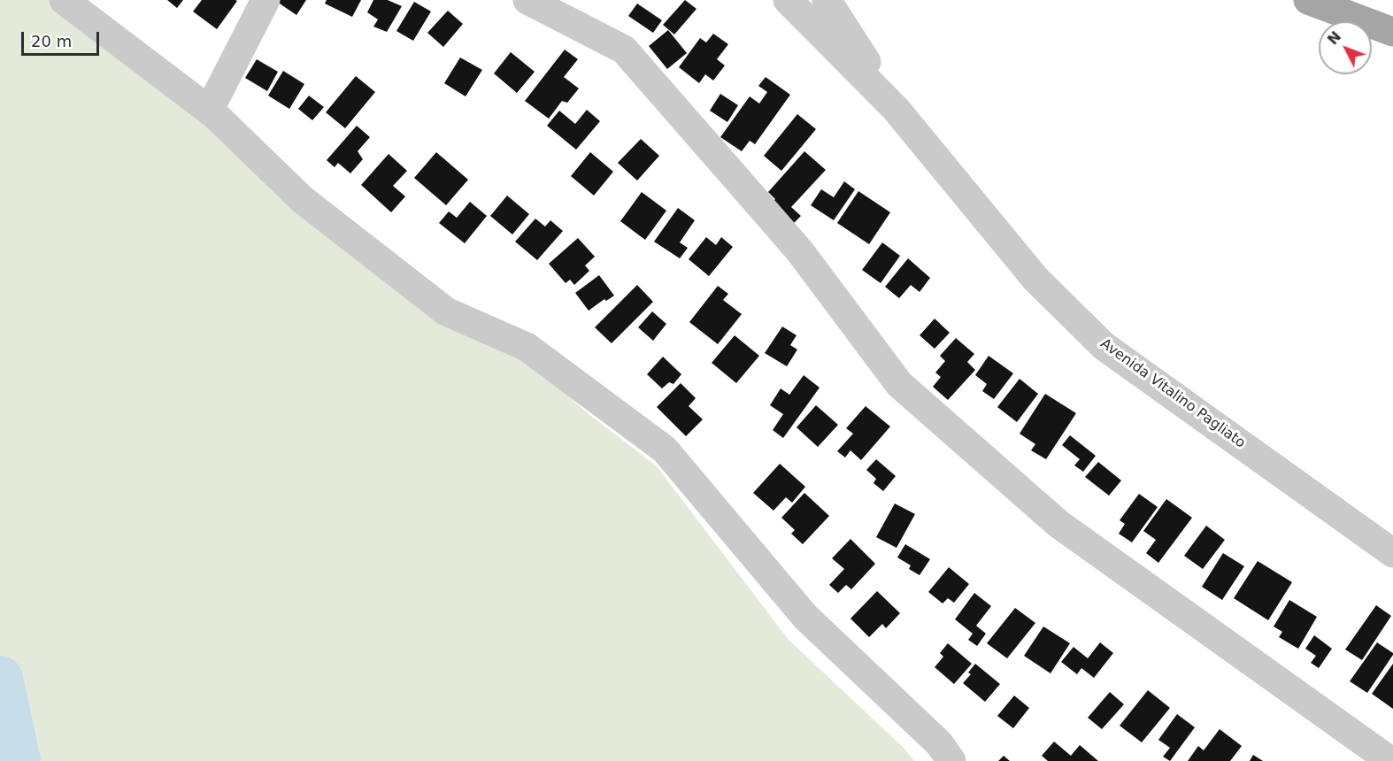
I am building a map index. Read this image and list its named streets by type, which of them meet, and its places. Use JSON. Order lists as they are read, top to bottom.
{
  "streets": {
    "street": ["Avenida Vitalino Pagliato"]
  },
  "scale_bar": "20 m",
  "north": "top left"
}
